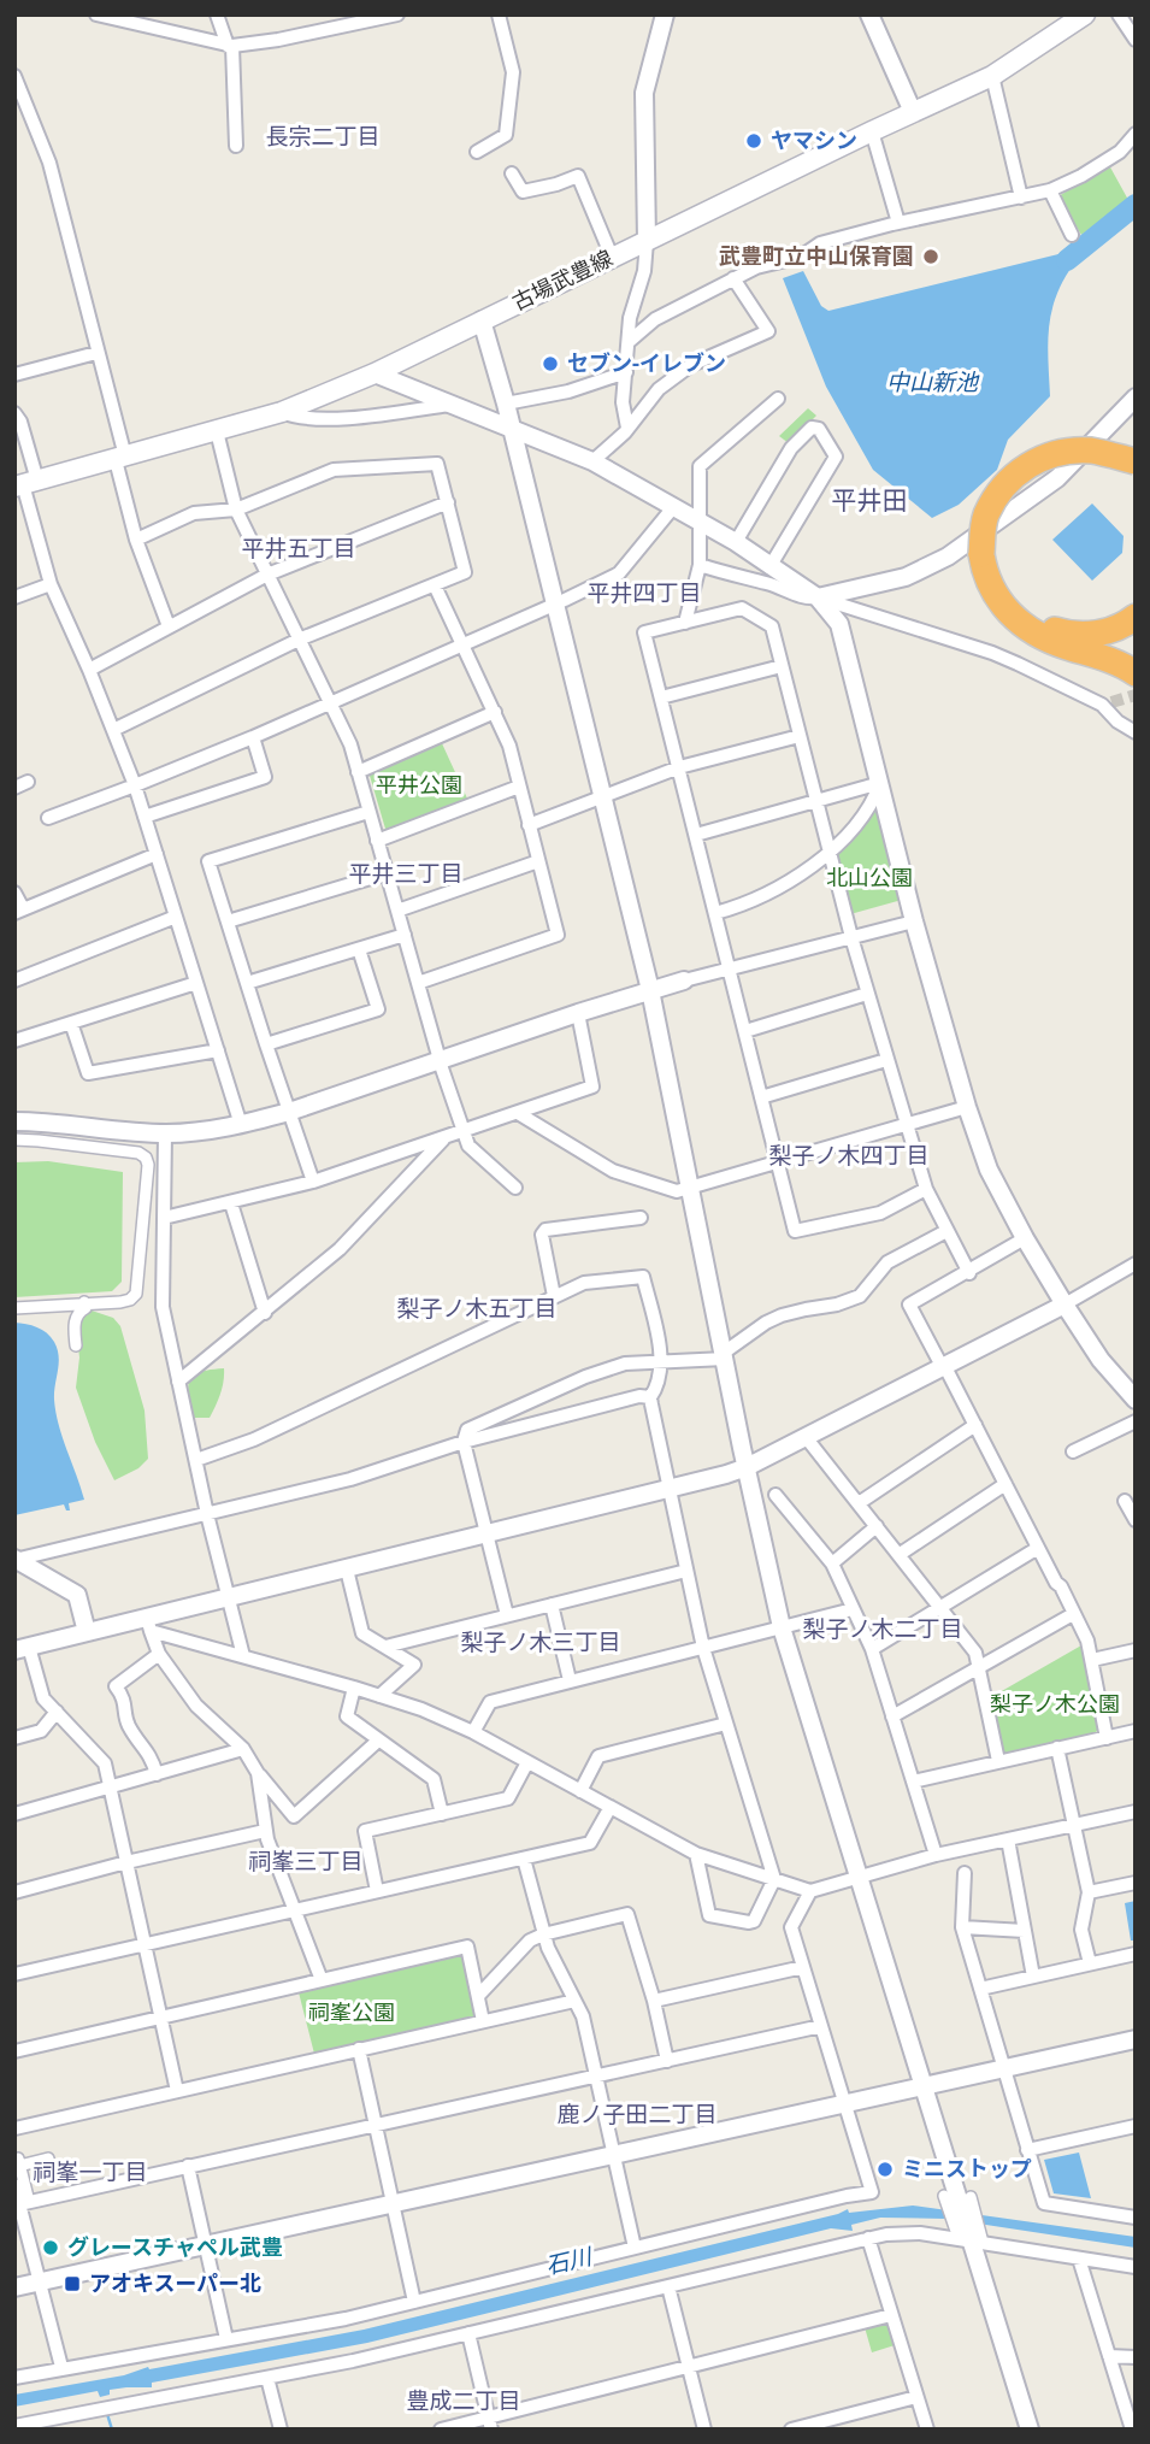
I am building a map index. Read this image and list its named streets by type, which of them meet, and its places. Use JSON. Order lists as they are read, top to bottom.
{
  "streets": {
    "main road": ["古場武豊線"]
  },
  "districts": [
    "長宗二丁目",
    "平井田",
    "平井五丁目",
    "平井四丁目",
    "平井三丁目",
    "梨子ノ木四丁目",
    "梨子ノ木五丁目",
    "梨子ノ木二丁目",
    "梨子ノ木三丁目",
    "祠峯三丁目",
    "鹿ノ子田二丁目",
    "祠峯一丁目",
    "豊成二丁目"
  ],
  "water": ["中山新池", "石川"],
  "parks": [
    "平井公園",
    "北山公園",
    "梨子ノ木公園",
    "祠峯公園"
  ],
  "places": {
    "other": [
      "ヤマシン",
      "武豊町立中山保育園",
      "セブン-イレブン",
      "ミニストップ",
      "グレースチャペル武豊"
    ],
    "transit": ["アオキスーパー北"]
  }
}
